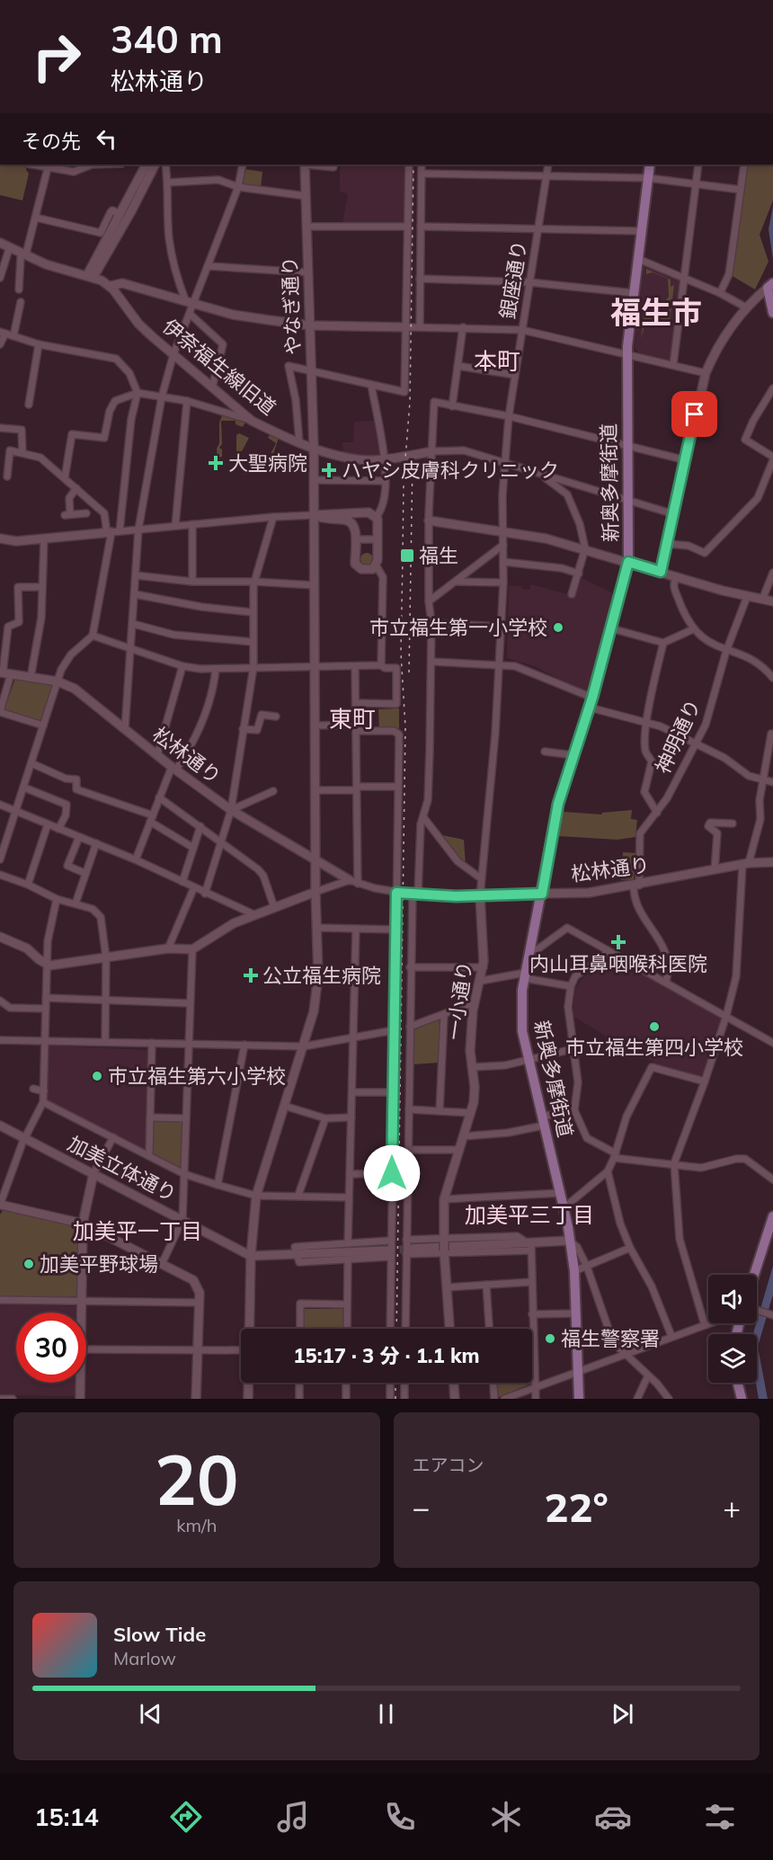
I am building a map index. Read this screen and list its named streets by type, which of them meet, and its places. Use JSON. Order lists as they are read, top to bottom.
{
  "streets": {
    "main road": ["新奥多摩街道"],
    "street": [
      "銀座通り",
      "やなぎ通り",
      "伊奈福生線旧道",
      "神明通り",
      "松林通り",
      "一小通り",
      "加美立体通り"
    ]
  },
  "crossings": [
    ["銀座通り", "一小通り"],
    ["やなぎ通り", "伊奈福生線旧道"],
    ["やなぎ通り", "松林通り"],
    ["やなぎ通り", "加美立体通り"],
    ["新奥多摩街道", "松林通り"],
    ["神明通り", "松林通り"],
    ["松林通り", "一小通り"]
  ],
  "districts": [
    "福生市",
    "本町",
    "東町",
    "加美平三丁目",
    "加美平一丁目"
  ],
  "places": {
    "health": [
      "大聖病院",
      "ハヤシ皮膚科クリニック",
      "内山耳鼻咽喉科医院",
      "公立福生病院"
    ],
    "transit": ["福生"],
    "other": [
      "市立福生第一小学校",
      "市立福生第四小学校",
      "市立福生第六小学校",
      "加美平野球場",
      "福生警察署"
    ]
  },
  "page": {
    "turn": ["340 m", "松林通り"],
    "then": "その先",
    "limit": "30",
    "trip": "15:17 · 3 分 · 1.1 km",
    "tile": [
      ["20", "km/h"],
      "エアコン"
    ],
    "heat": ["−", "22°", "+"],
    "song": ["Slow Tide", "Marlow"],
    "tabs": "15:14"
  }
}
